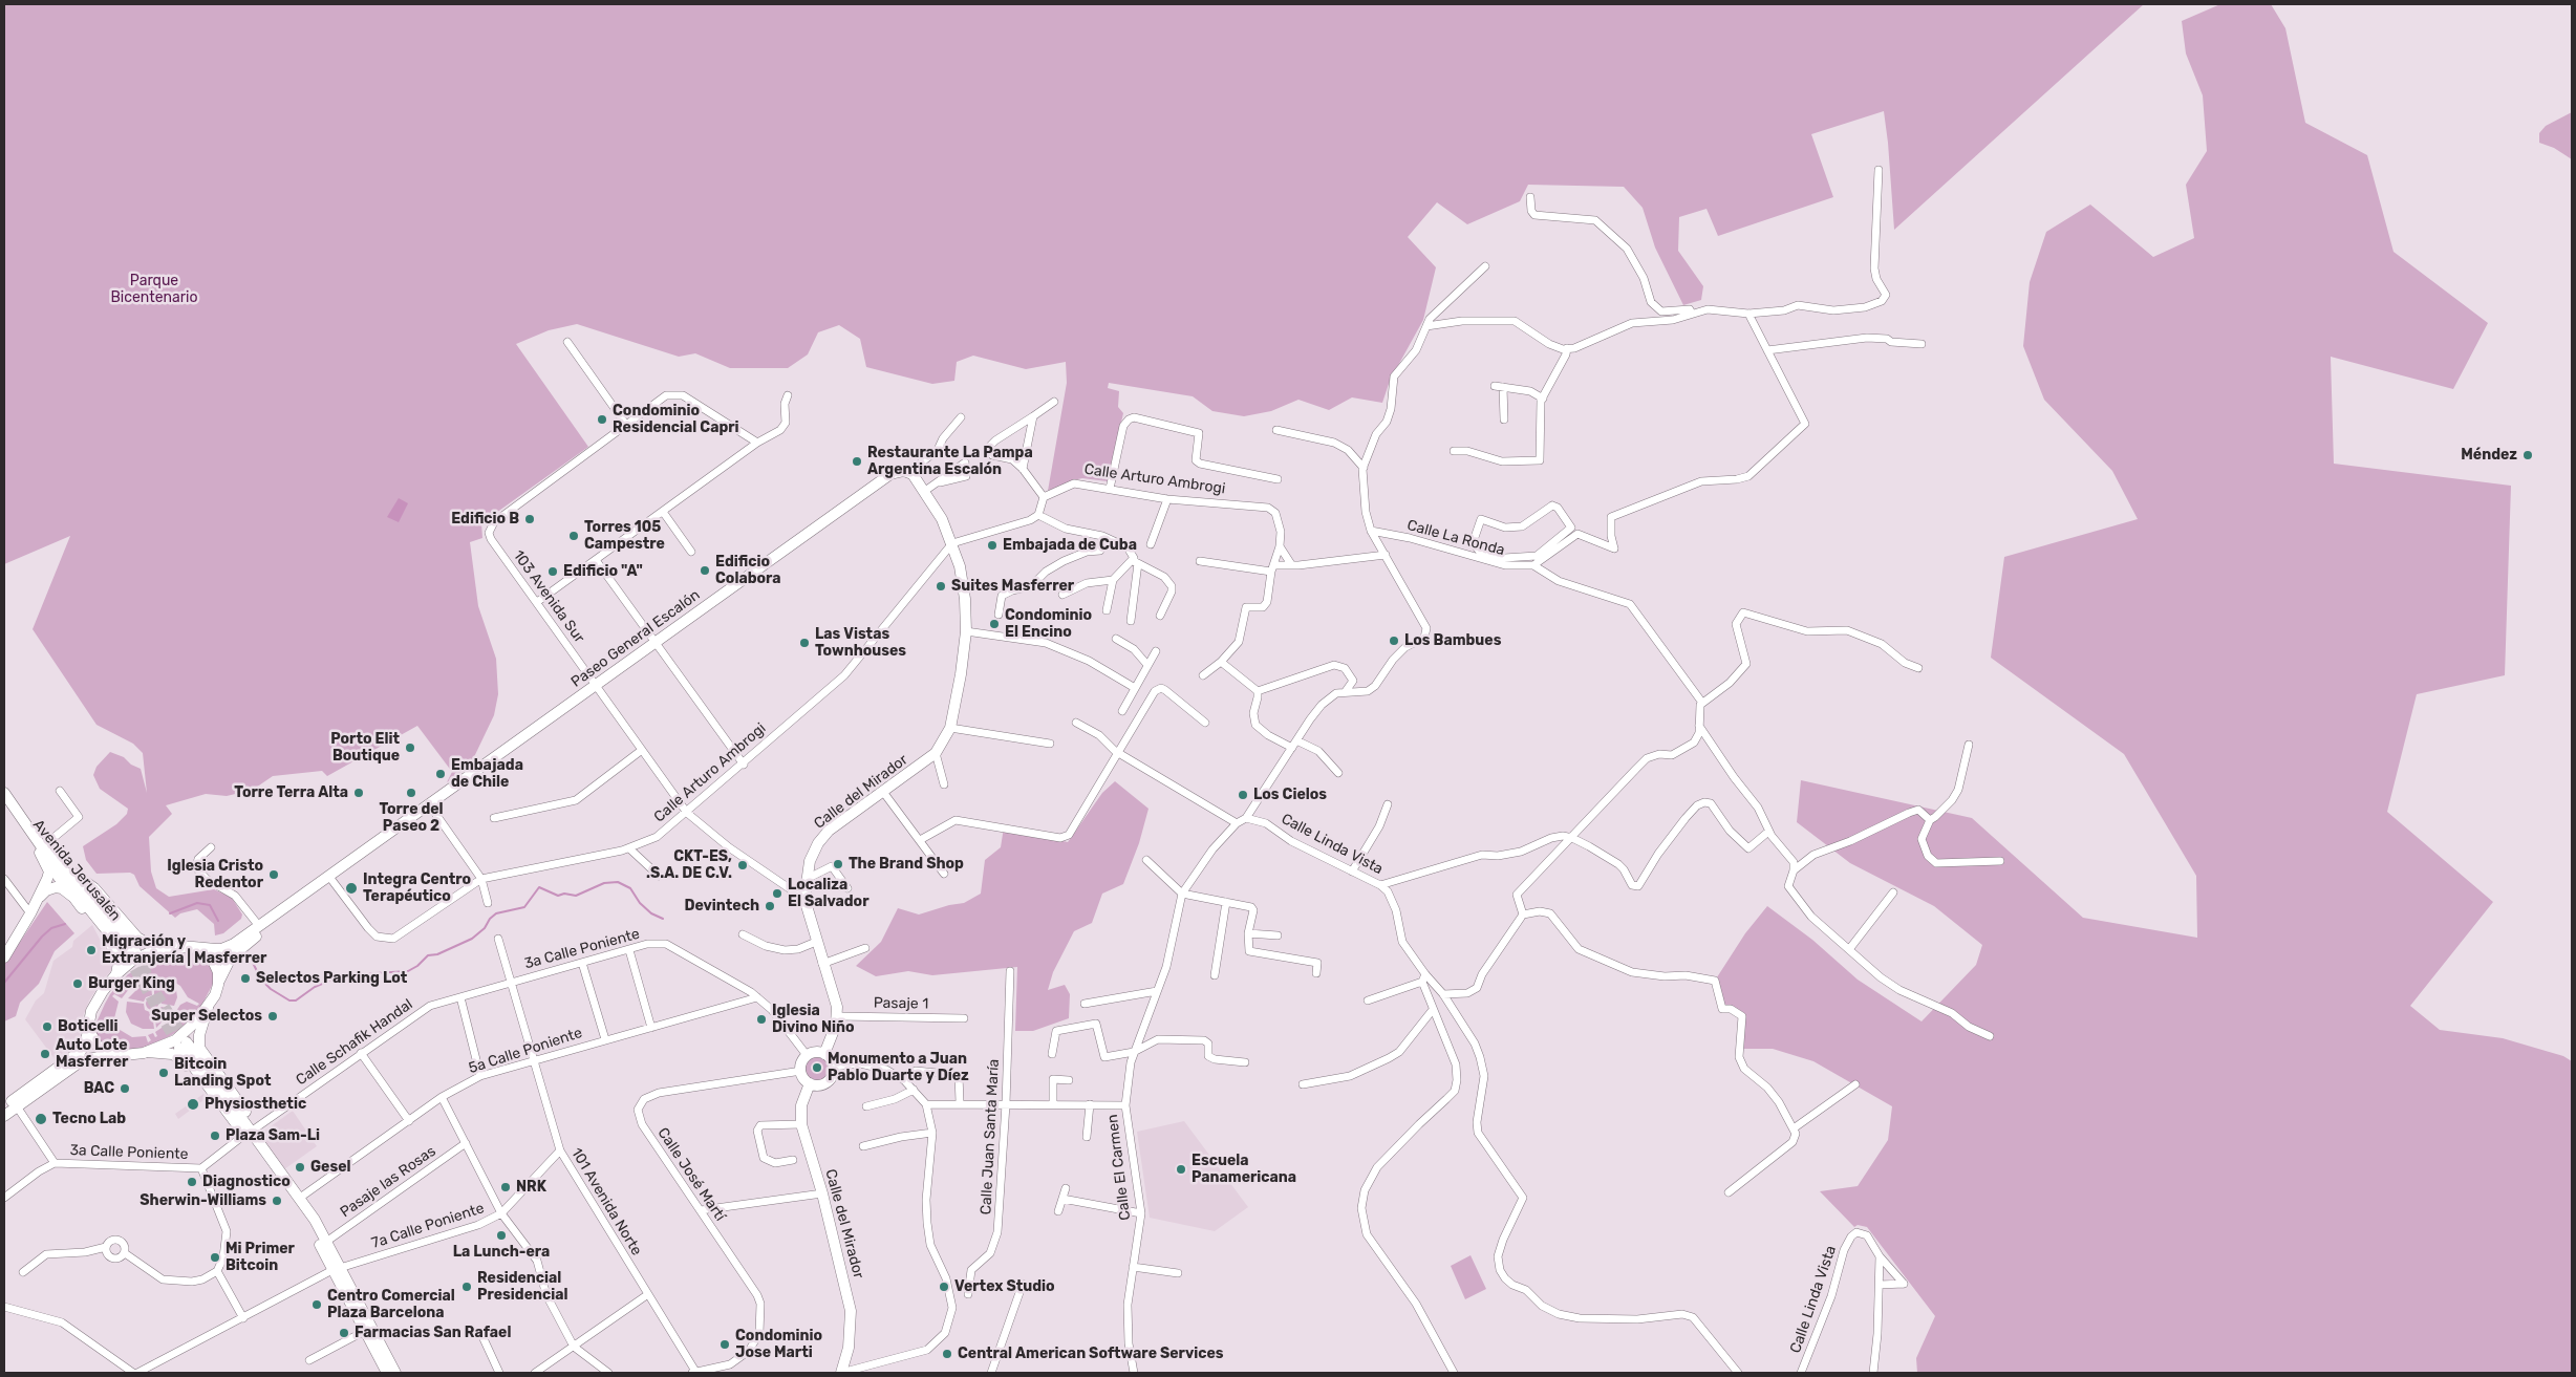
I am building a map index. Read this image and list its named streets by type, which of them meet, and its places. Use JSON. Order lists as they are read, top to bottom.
{
  "streets": {
    "street": [
      "Calle Arturo Ambrogi",
      "Calle La Ronda",
      "103 Avenida Sur",
      "Paseo General Escalón",
      "Calle del Mirador",
      "Calle Linda Vista",
      "Avenida Jerusalén",
      "3a Calle Poniente",
      "Pasaje 1",
      "Calle Schafik Handal",
      "5a Calle Poniente",
      "Calle Juan Santa María",
      "Calle El Carmen",
      "Calle José Martí",
      "Pasaje las Rosas",
      "101 Avenida Norte",
      "7a Calle Poniente"
    ]
  },
  "crossings": [
    ["Calle Arturo Ambrogi", "103 Avenida Sur"],
    ["Calle Arturo Ambrogi", "Paseo General Escalón"],
    ["103 Avenida Sur", "Paseo General Escalón"],
    ["103 Avenida Sur", "Calle del Mirador"],
    ["Calle del Mirador", "3a Calle Poniente"],
    ["Calle del Mirador", "Pasaje 1"],
    ["Calle del Mirador", "Calle José Martí"],
    ["3a Calle Poniente", "Calle Schafik Handal"],
    ["3a Calle Poniente", "5a Calle Poniente"],
    ["3a Calle Poniente", "Calle José Martí"],
    ["3a Calle Poniente", "101 Avenida Norte"],
    ["Calle Schafik Handal", "101 Avenida Norte"],
    ["5a Calle Poniente", "101 Avenida Norte"],
    ["Calle José Martí", "101 Avenida Norte"],
    ["101 Avenida Norte", "7a Calle Poniente"]
  ],
  "parks": ["Parque Bicentenario"],
  "places": [
    "Condominio Residencial Capri",
    "Méndez",
    "Restaurante La Pampa Argentina Escalón",
    "Edificio B",
    "Torres 105 Campestre",
    "Embajada de Cuba",
    "Edificio Colabora",
    "Edificio \"A\"",
    "Suites Masferrer",
    "Condominio El Encino",
    "Los Bambues",
    "Las Vistas Townhouses",
    "Porto Elit Boutique",
    "Embajada de Chile",
    "Torre Terra Alta",
    "Torre del Paseo 2",
    "Los Cielos",
    "The Brand Shop",
    "CKT-ES, .S.A. DE C.V.",
    "Iglesia Cristo Redentor",
    "Integra Centro Terapéutico",
    "Localiza El Salvador",
    "Devintech",
    "Migración y Extranjería | Masferrer",
    "Selectos Parking Lot",
    "Burger King",
    "Super Selectos",
    "Iglesia Divino Niño",
    "Boticelli",
    "Auto Lote Masferrer",
    "Monumento a Juan Pablo Duarte y Díez",
    "Bitcoin Landing Spot",
    "BAC",
    "Physiosthetic",
    "Tecno Lab",
    "Plaza Sam-Li",
    "Gesel",
    "Escuela Panamericana",
    "Diagnostico",
    "NRK",
    "Sherwin-Williams",
    "La Lunch-era",
    "Mi Primer Bitcoin",
    "Residencial Presidencial",
    "Vertex Studio",
    "Centro Comercial Plaza Barcelona",
    "Farmacias San Rafael",
    "Condominio Jose Marti",
    "Central American Software Services"
  ]
}
